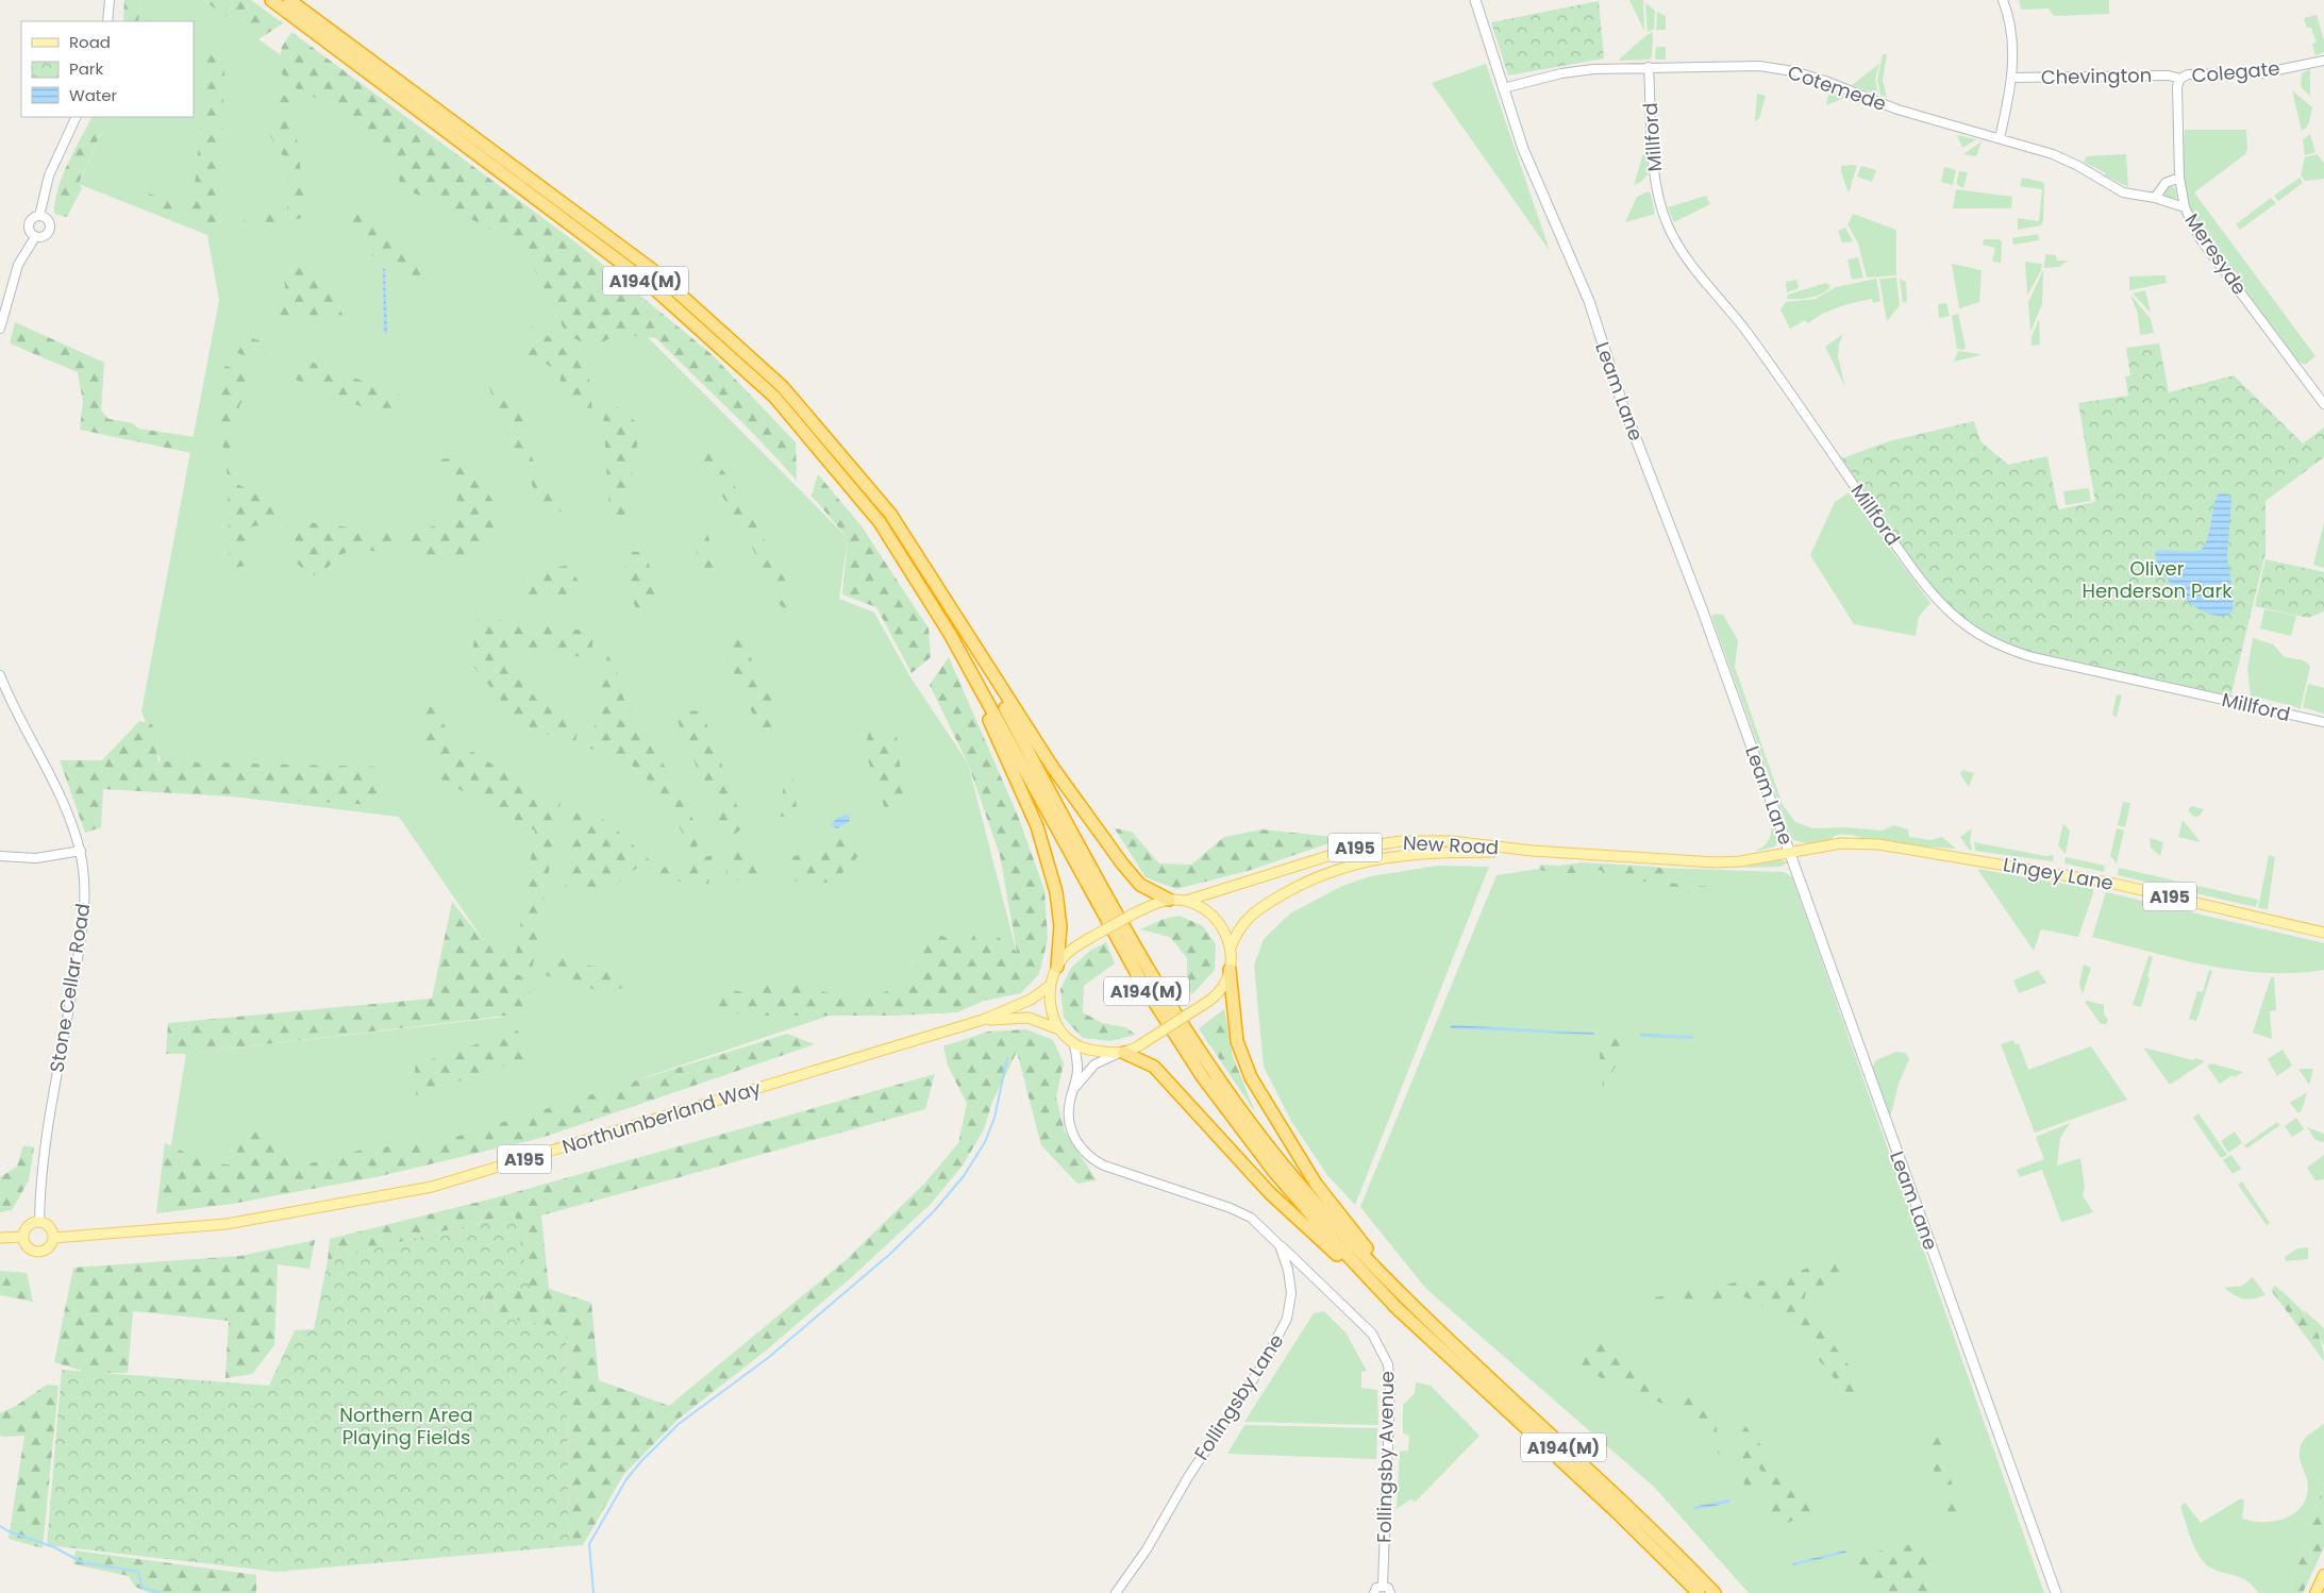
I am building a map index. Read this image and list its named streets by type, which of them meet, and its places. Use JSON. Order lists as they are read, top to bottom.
{
  "streets": {
    "highway": ["A194(M)"],
    "main road": [
      "Leam Lane",
      "New Road",
      "A195",
      "Lingey Lane",
      "Northumberland Way"
    ],
    "street": [
      "Colegate",
      "Chevington",
      "Cotemede",
      "Millford",
      "Meresyde",
      "Stone Cellar Road",
      "Follingsby Lane",
      "Follingsby Avenue"
    ]
  },
  "crossings": [
    ["Colegate", "Chevington"],
    ["Colegate", "Meresyde"],
    ["Chevington", "Meresyde"],
    ["Cotemede", "Millford"],
    ["Cotemede", "Meresyde"],
    ["Cotemede", "Leam Lane"],
    ["A194(M)", "New Road"],
    ["A194(M)", "Northumberland Way"],
    ["A194(M)", "Follingsby Lane"],
    ["Leam Lane", "New Road"],
    ["Leam Lane", "Lingey Lane"],
    ["New Road", "Lingey Lane"],
    ["New Road", "Northumberland Way"],
    ["New Road", "Follingsby Lane"],
    ["Stone Cellar Road", "Northumberland Way"],
    ["Northumberland Way", "Follingsby Lane"],
    ["Follingsby Lane", "Follingsby Avenue"]
  ],
  "parks": ["Oliver Henderson Park", "Northern Area Playing Fields"],
  "legend": ["Road", "Park", "Water"]
}
